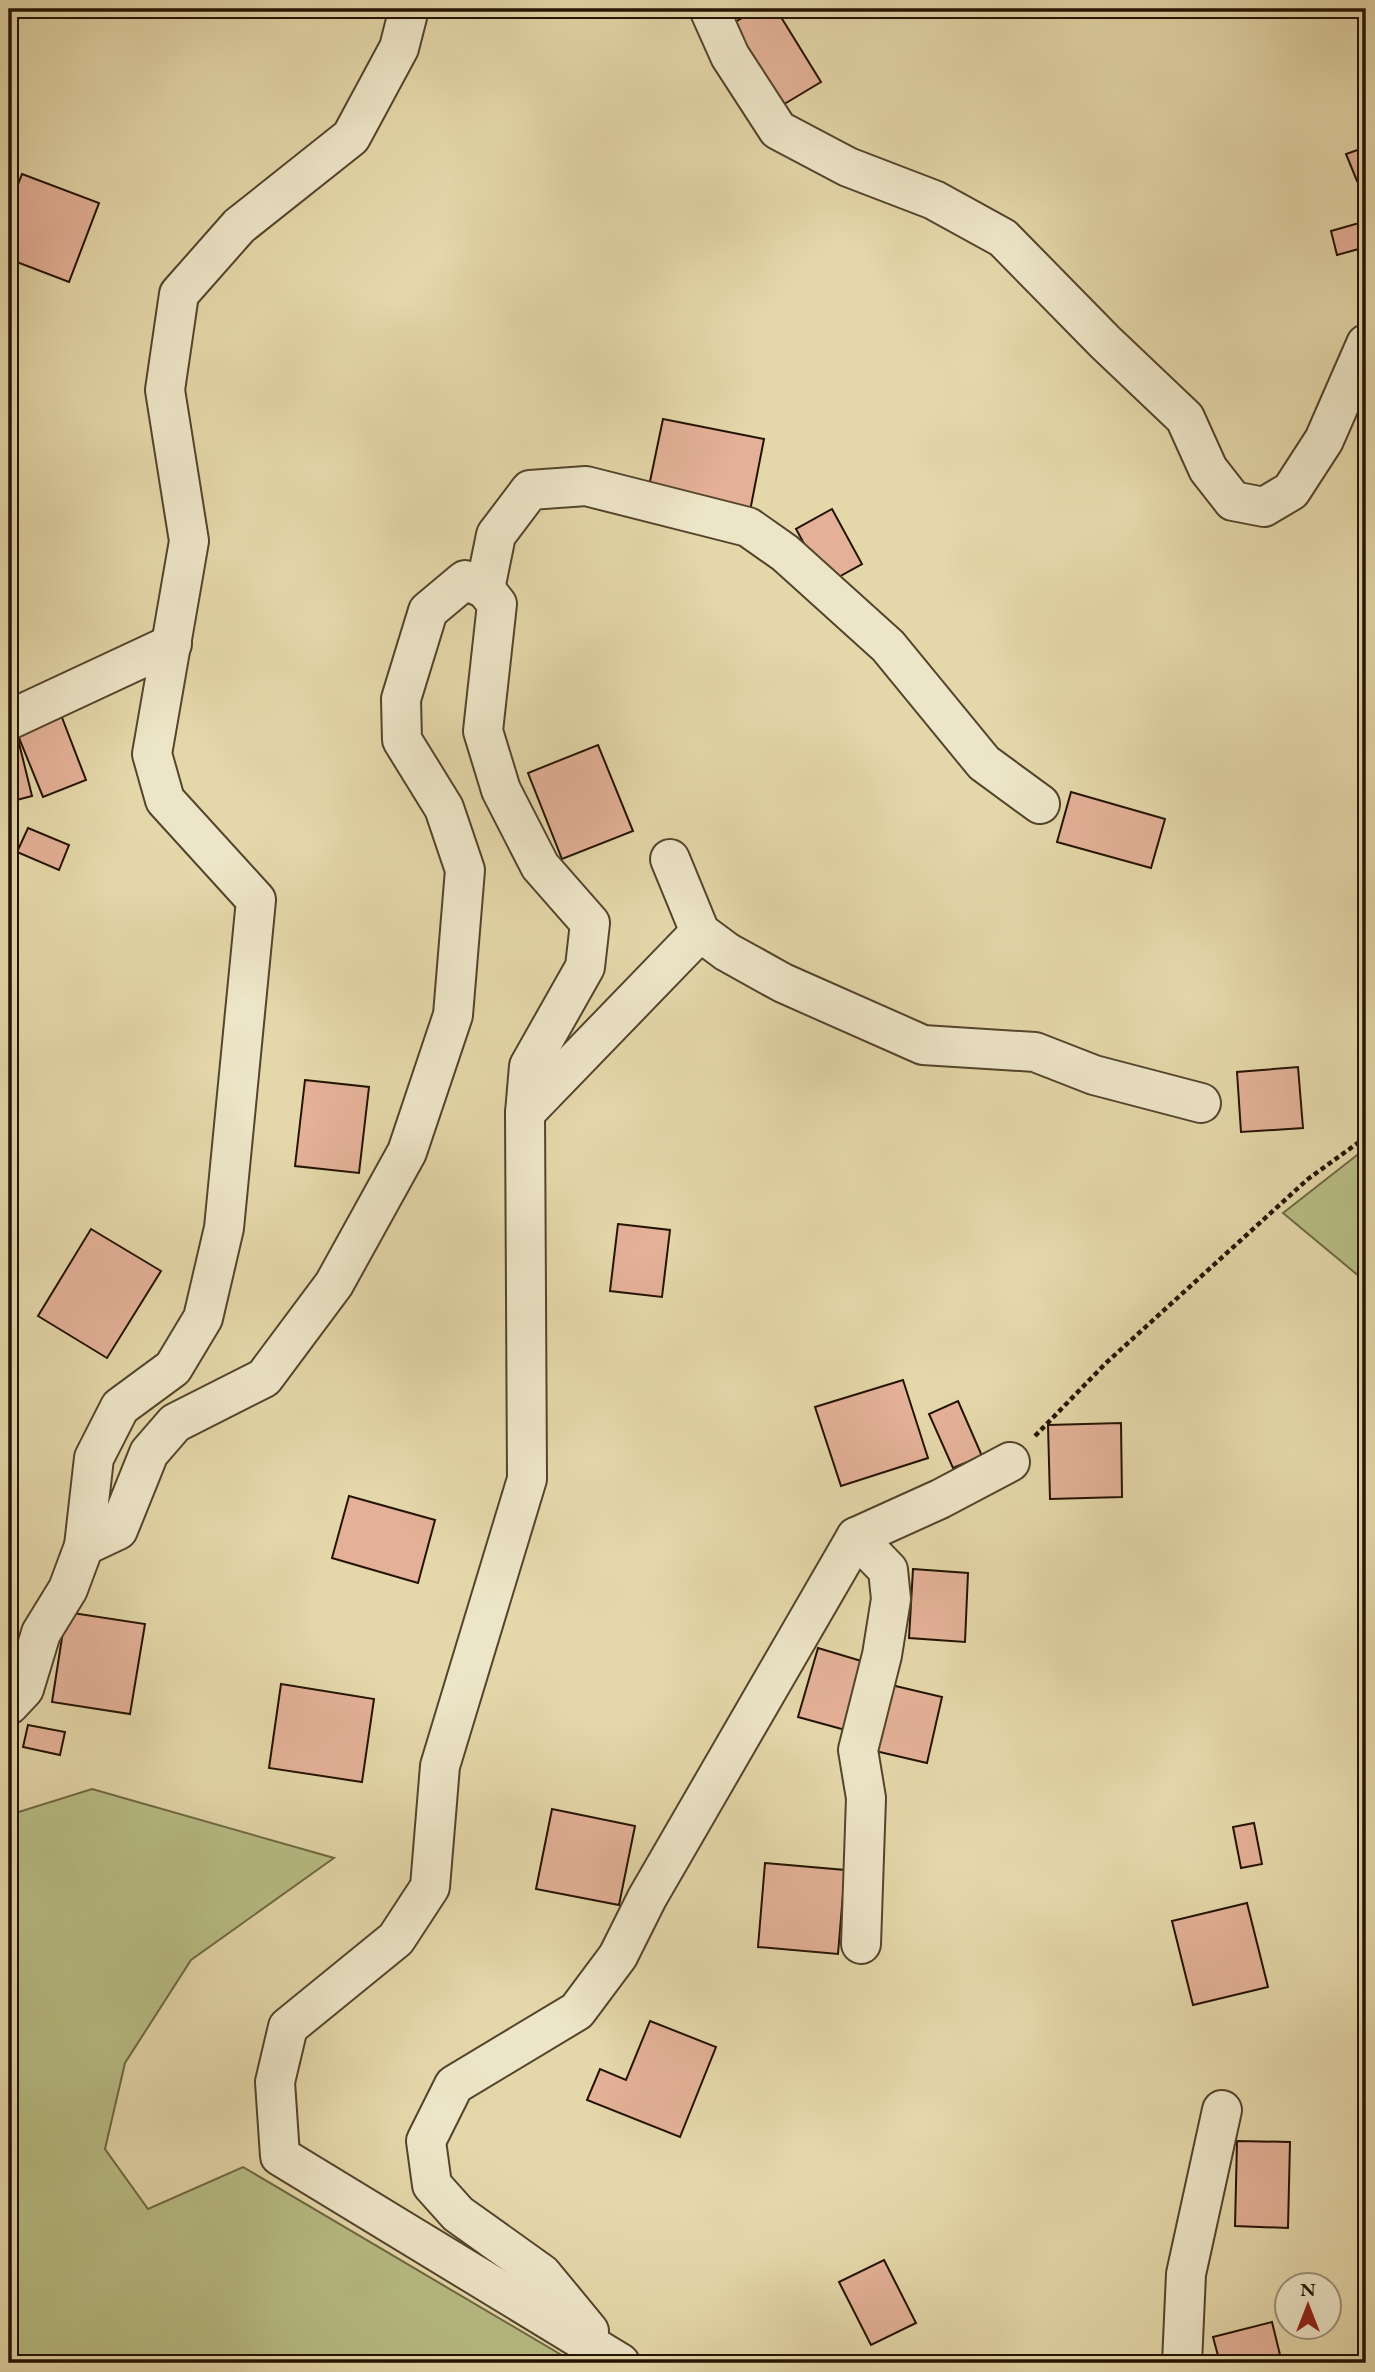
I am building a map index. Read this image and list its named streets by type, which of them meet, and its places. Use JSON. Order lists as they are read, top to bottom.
{
  "north": "top"
}
